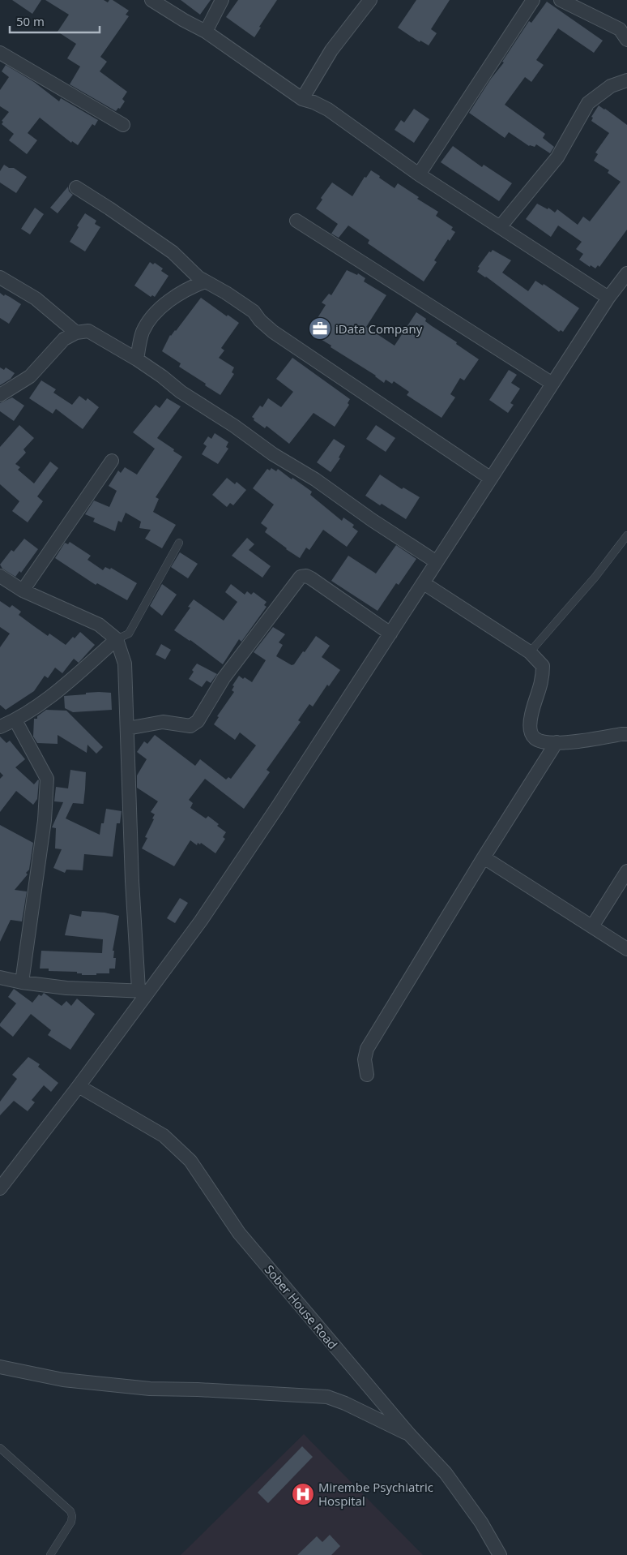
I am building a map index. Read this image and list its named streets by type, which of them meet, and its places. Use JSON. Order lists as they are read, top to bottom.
{
  "streets": {
    "street": ["Sober House Road"]
  },
  "places": {
    "office": ["iData Company"],
    "hospital": ["Mirembe Psychiatric Hospital"]
  },
  "scale_bar": "50 m"
}
